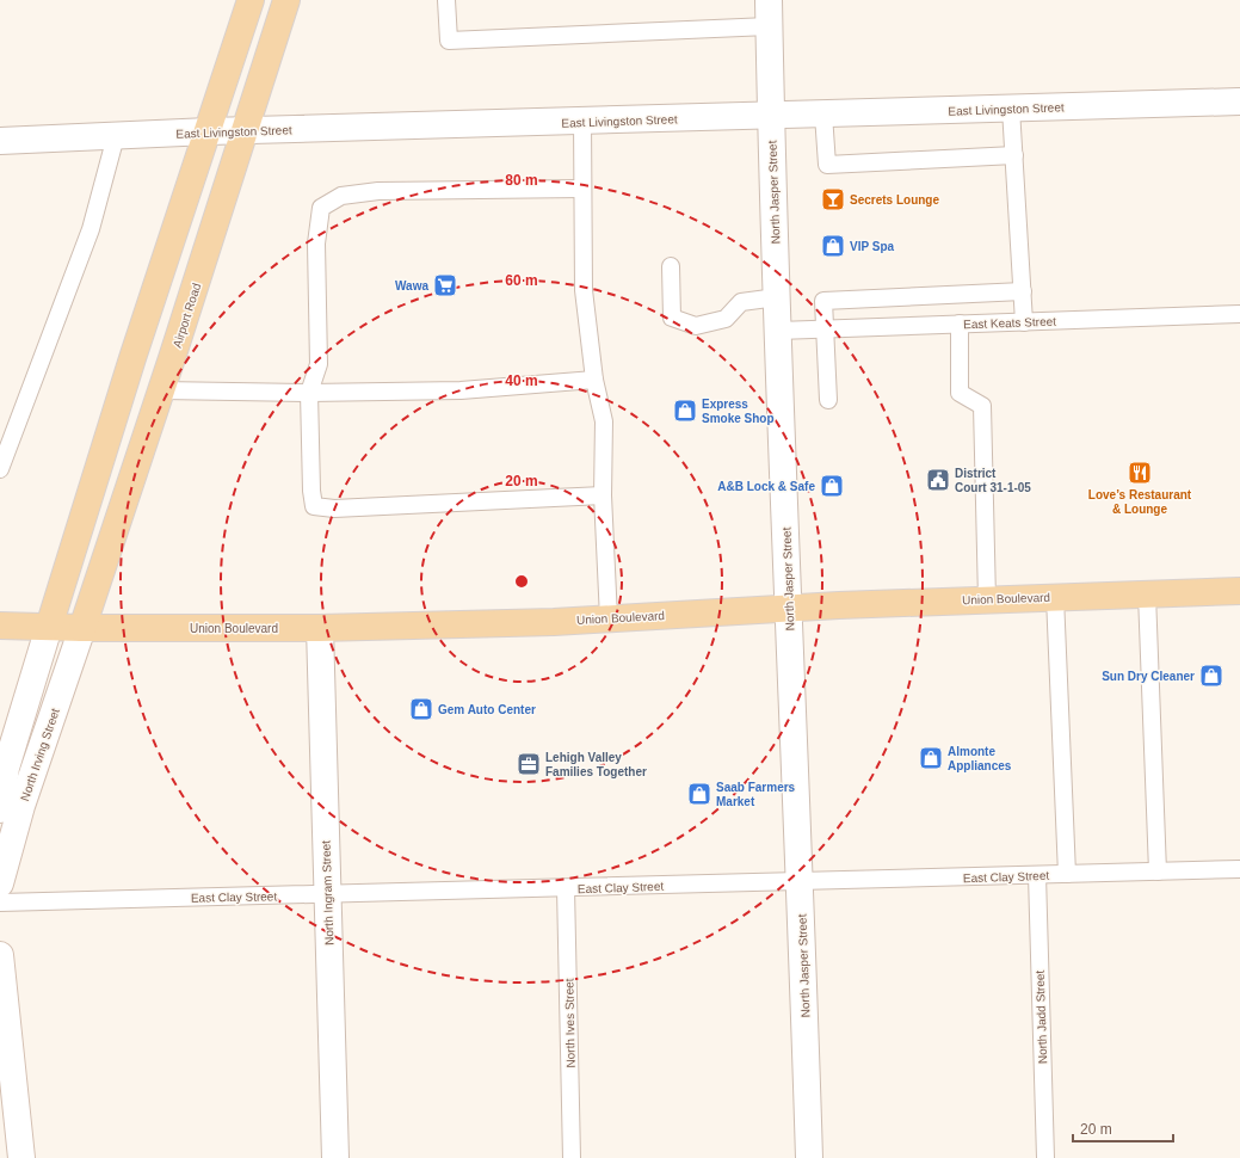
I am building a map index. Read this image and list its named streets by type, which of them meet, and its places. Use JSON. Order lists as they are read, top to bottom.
{
  "streets": {
    "main road": ["Airport Road", "Union Boulevard"],
    "street": [
      "East Livingston Street",
      "North Jasper Street",
      "North Irving Street",
      "North Ingram Street"
    ],
    "lane": [
      "East Keats Street",
      "East Clay Street",
      "North Jadd Street",
      "North Ives Street"
    ]
  },
  "crossings": [
    ["East Livingston Street", "North Jasper Street"],
    ["East Livingston Street", "Airport Road"],
    ["North Jasper Street", "East Keats Street"],
    ["North Jasper Street", "Union Boulevard"],
    ["North Jasper Street", "East Clay Street"],
    ["Airport Road", "Union Boulevard"],
    ["Airport Road", "North Irving Street"],
    ["Union Boulevard", "North Irving Street"],
    ["Union Boulevard", "North Ingram Street"],
    ["East Clay Street", "North Ingram Street"],
    ["East Clay Street", "North Jadd Street"],
    ["East Clay Street", "North Ives Street"]
  ],
  "places": {
    "bar": ["Secrets Lounge"],
    "shop": [
      "VIP Spa",
      "Express Smoke Shop",
      "A&B Lock & Safe",
      "Sun Dry Cleaner",
      "Gem Auto Center",
      "Almonte Appliances",
      "Saab Farmers Market"
    ],
    "supermarket": ["Wawa"],
    "restaurant": ["Love’s Restaurant & Lounge"],
    "public building": ["District Court 31-1-05"],
    "office": ["Lehigh Valley Families Together"]
  },
  "scale_bar": "20 m",
  "rings": [
    "80 m",
    "60 m",
    "40 m",
    "20 m"
  ]
}
